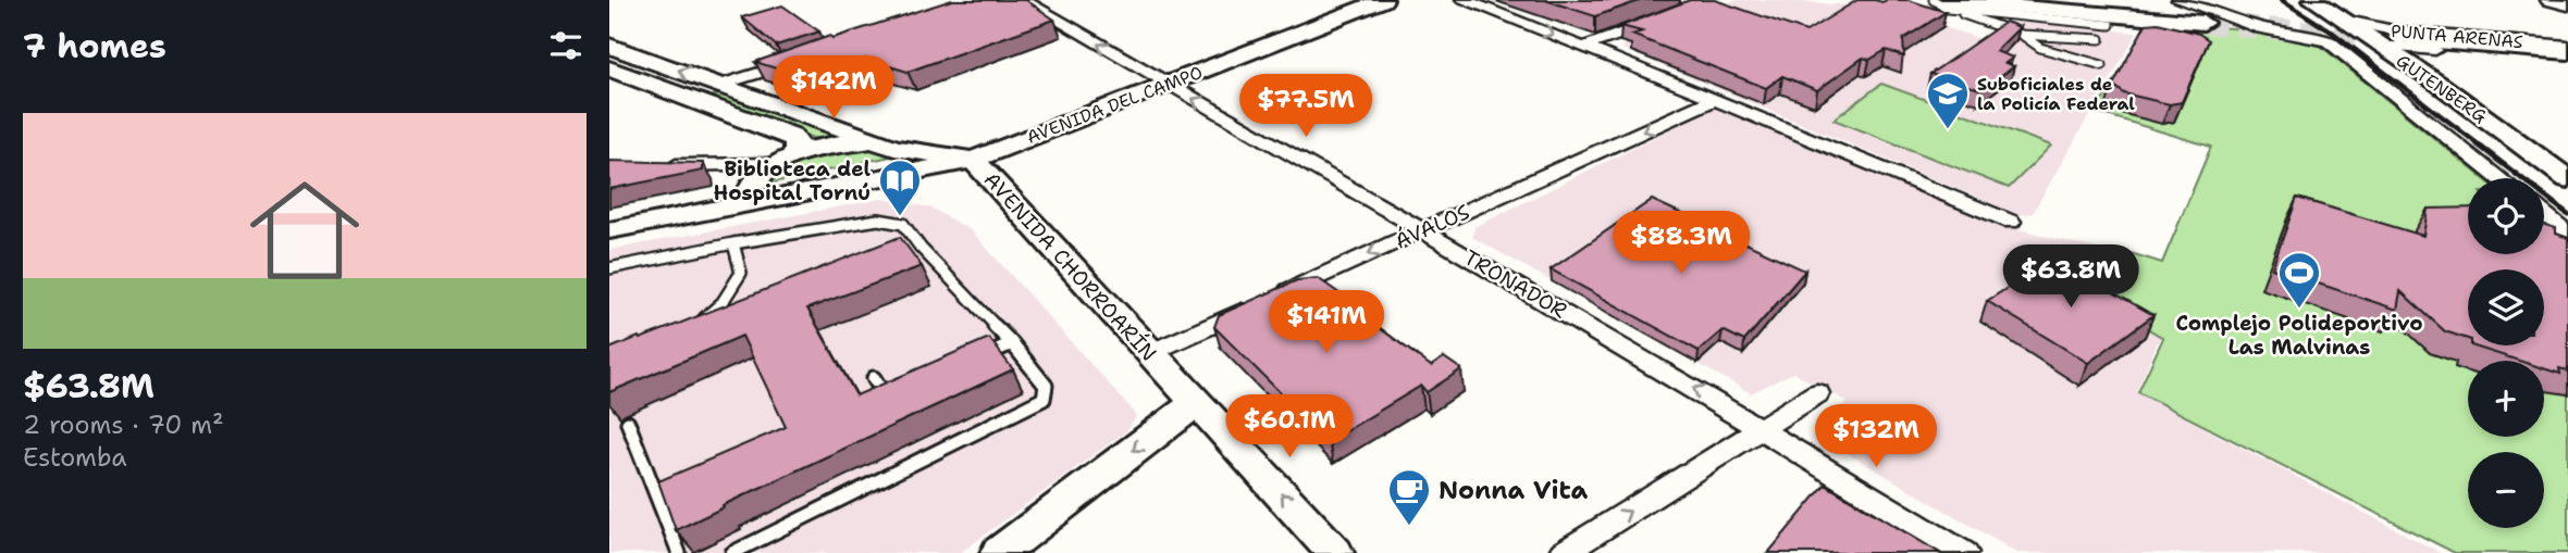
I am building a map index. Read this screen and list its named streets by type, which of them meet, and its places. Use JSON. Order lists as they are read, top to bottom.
{
  "streets": {
    "main road": ["PUNTA ARENAS", "AVENIDA DEL CAMPO", "AVENIDA CHORROARÍN"],
    "street": ["GUTENBERG", "ÁVALOS", "TRONADOR"]
  },
  "crossings": [
    ["PUNTA ARENAS", "GUTENBERG"],
    ["AVENIDA DEL CAMPO", "AVENIDA CHORROARÍN"],
    ["AVENIDA DEL CAMPO", "TRONADOR"],
    ["ÁVALOS", "AVENIDA CHORROARÍN"],
    ["ÁVALOS", "TRONADOR"]
  ],
  "one_way": ["ÁVALOS", "TRONADOR"],
  "places": {
    "school or university": ["Suboficiales de la Policía Federal"],
    "library": ["Biblioteca del Hospital Tornú"],
    "sports": ["Complejo Polideportivo Las Malvinas"],
    "cafe": ["Nonna Vita"]
  },
  "page": {
    "heading": "7 homes",
    "price": [
      "$142M",
      "$77.5M",
      "$88.3M",
      "$63.8M",
      "$141M",
      "$60.1M",
      "$132M"
    ],
    "list": [
      {
        "name": "$63.8M",
        "note": "2 rooms · 70 m² · Estomba"
      }
    ],
    "map_buttons": ["+", "−"]
  }
}
